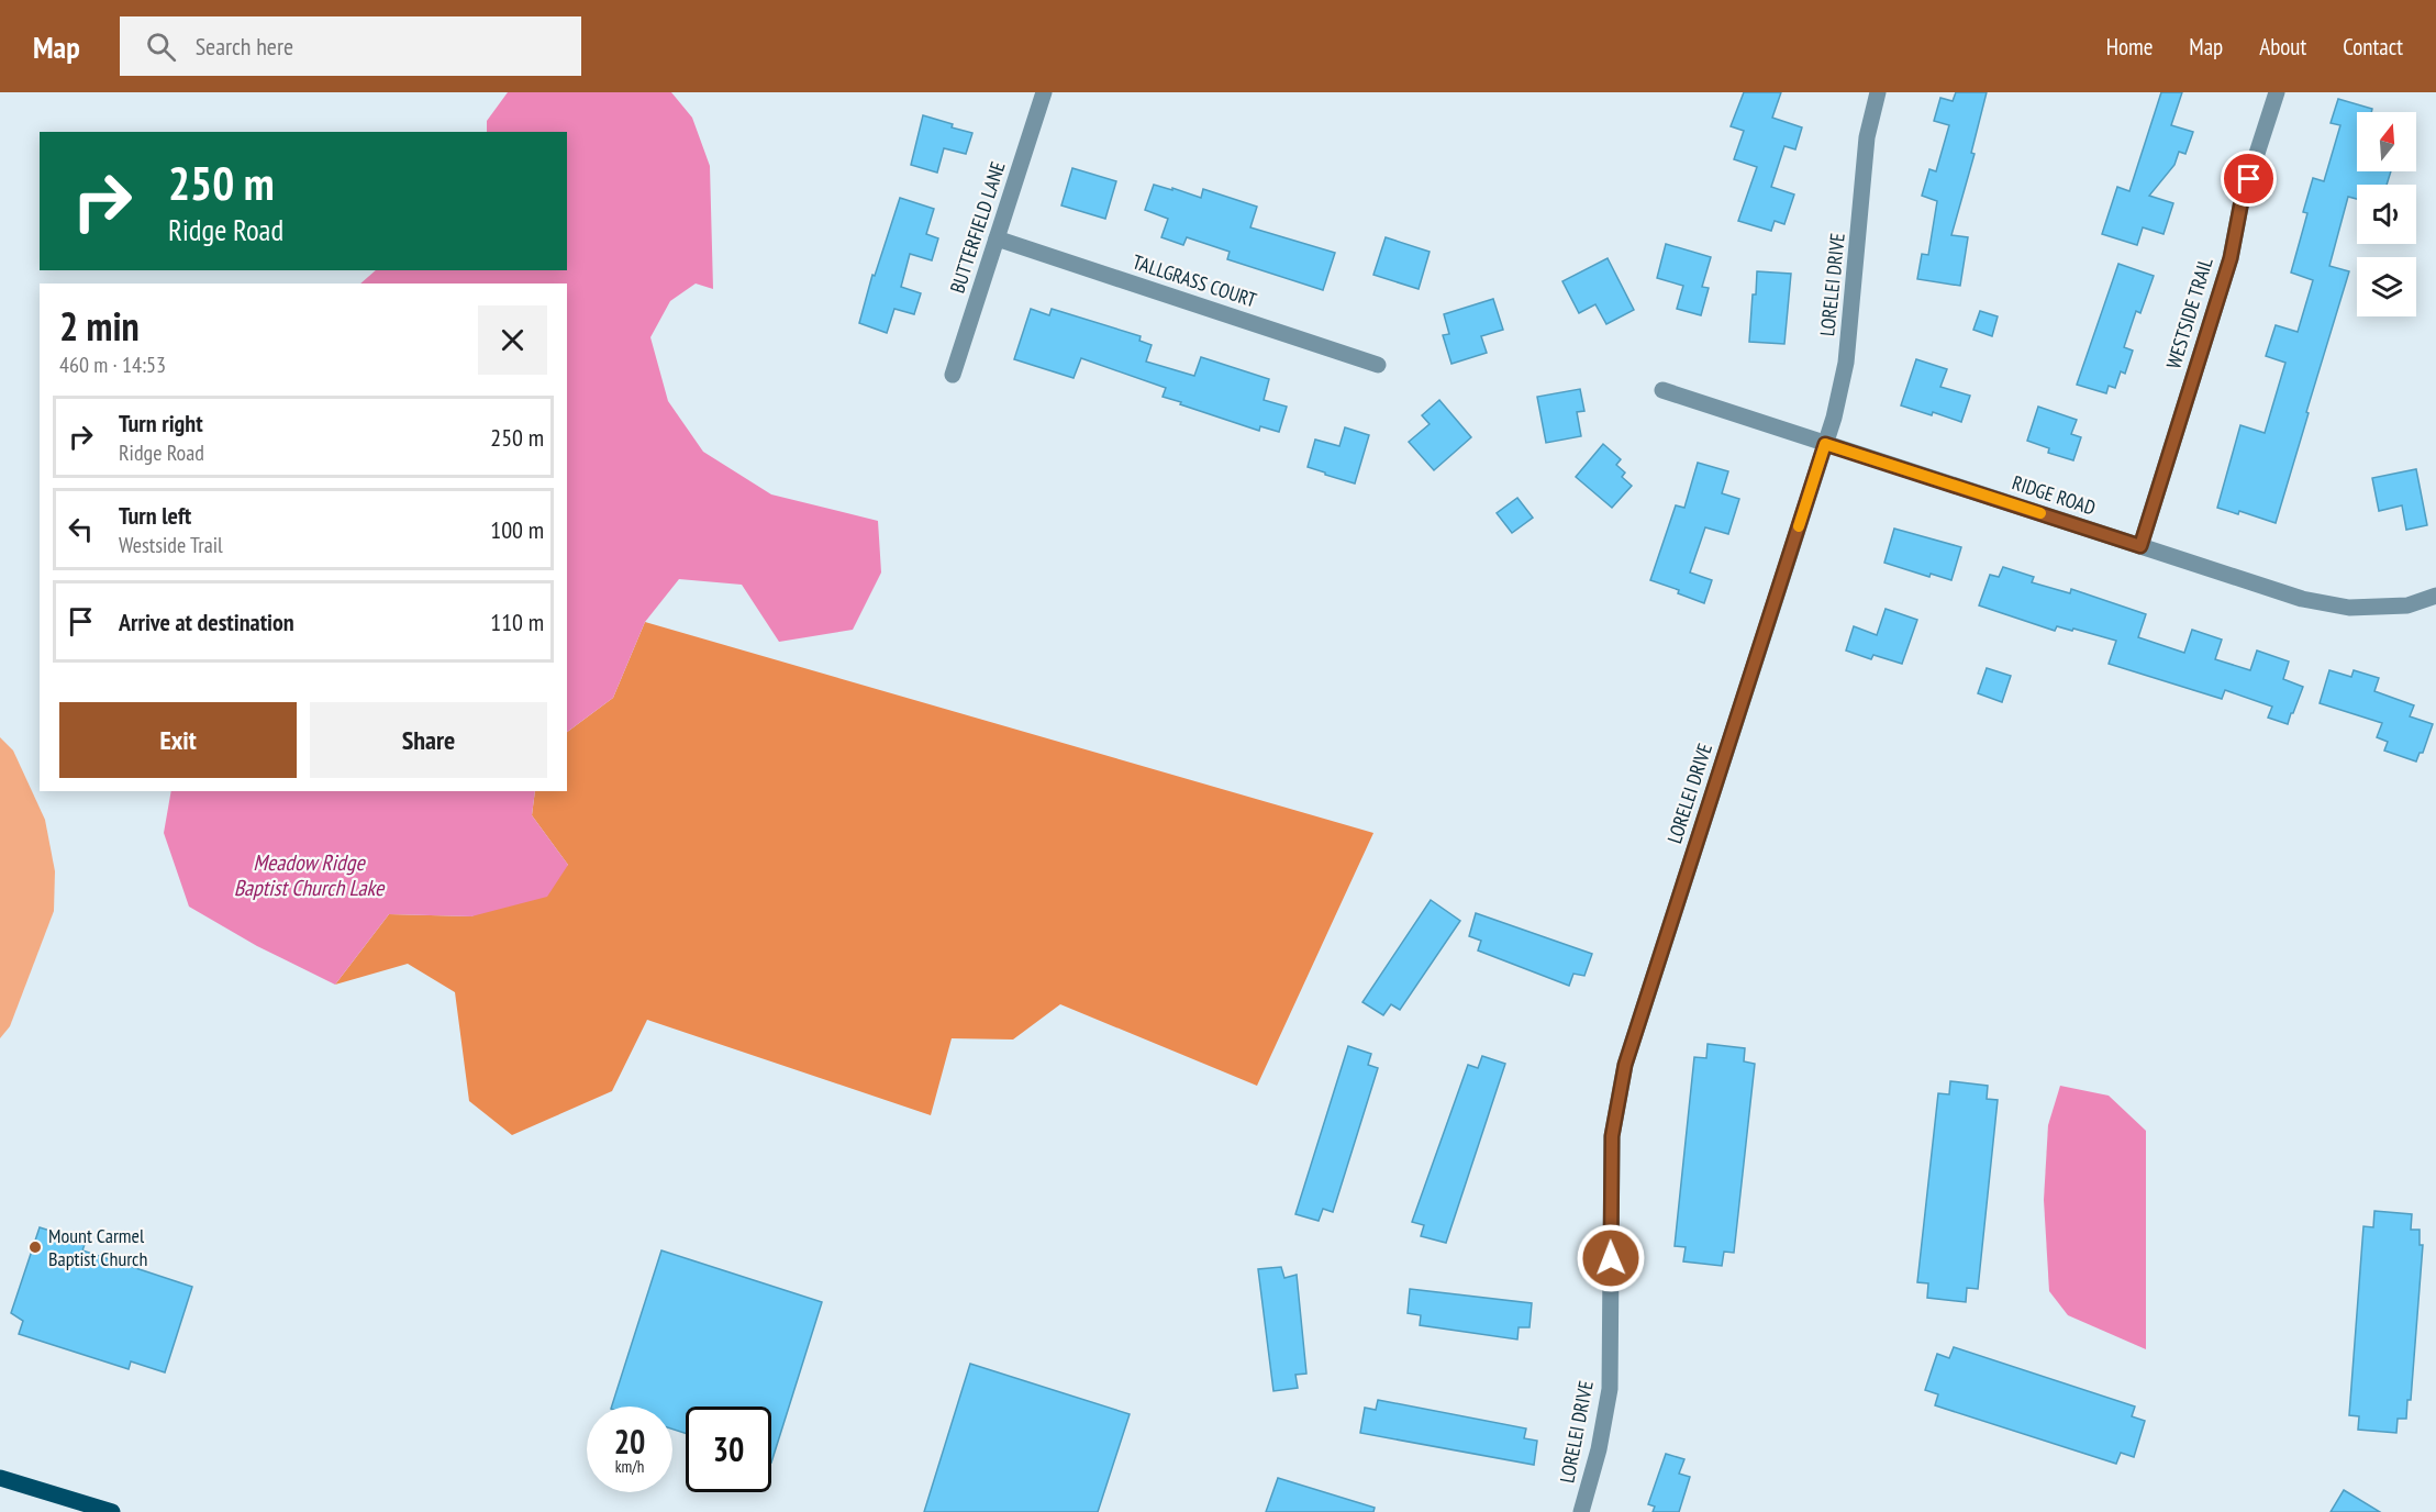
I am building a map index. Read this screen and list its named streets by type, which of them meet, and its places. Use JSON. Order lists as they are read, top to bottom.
{
  "streets": {
    "street": [
      "BUTTERFIELD LANE",
      "TALLGRASS COURT",
      "LORELEI DRIVE",
      "WESTSIDE TRAIL",
      "RIDGE ROAD"
    ]
  },
  "crossings": [
    ["BUTTERFIELD LANE", "TALLGRASS COURT"],
    ["LORELEI DRIVE", "RIDGE ROAD"],
    ["WESTSIDE TRAIL", "RIDGE ROAD"]
  ],
  "water": ["Meadow Ridge Baptist Church Lake"],
  "places": ["Mount Carmel Baptist Church"],
  "north": "top",
  "page": {
    "header": "Map",
    "search": "Search here",
    "nav": [
      "Home",
      "Map",
      "About",
      "Contact"
    ],
    "turn": ["250 m", "Ridge Road"],
    "heading": ["2 min", "460 m · 14:53"],
    "list": [
      {
        "name": "Turn right",
        "note": "Ridge Road",
        "value": "250 m"
      },
      {
        "name": "Turn left",
        "note": "Westside Trail",
        "value": "100 m"
      },
      {
        "name": "Arrive at destination",
        "value": "110 m"
      }
    ],
    "buttons": ["Exit", "Share"],
    "speed": "20 km/h",
    "limit": "30"
  }
}
